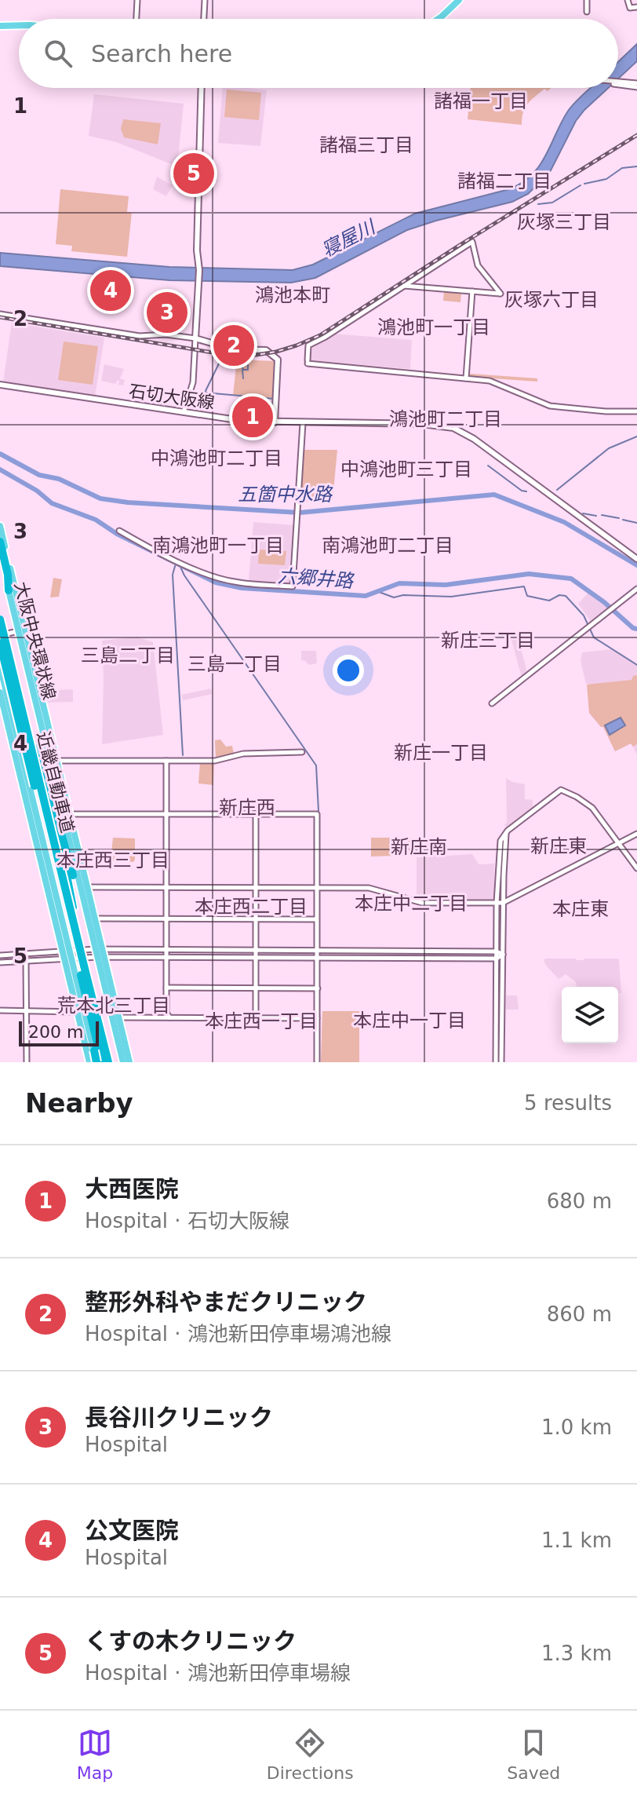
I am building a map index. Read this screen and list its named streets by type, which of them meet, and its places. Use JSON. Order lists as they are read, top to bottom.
{
  "streets": {
    "highway": ["近畿自動車道"],
    "main road": ["石切大阪線", "大阪中央環状線"]
  },
  "districts": [
    "諸福一丁目",
    "諸福三丁目",
    "諸福二丁目",
    "灰塚三丁目",
    "鴻池本町",
    "灰塚六丁目",
    "鴻池町一丁目",
    "鴻池町二丁目",
    "中鴻池町二丁目",
    "中鴻池町三丁目",
    "南鴻池町一丁目",
    "南鴻池町二丁目",
    "新庄三丁目",
    "三島二丁目",
    "三島一丁目",
    "新庄一丁目",
    "新庄西",
    "新庄東",
    "新庄南",
    "本庄西三丁目",
    "本庄中二丁目",
    "本庄西二丁目",
    "本庄東",
    "荒本北三丁目",
    "本庄中一丁目",
    "本庄西一丁目"
  ],
  "water": ["寝屋川", "五箇中水路", "六郷井路"],
  "scale_bar": "200 m",
  "page": {
    "search": "Search here",
    "pins": [
      "5",
      "4",
      "3",
      "2",
      "1"
    ],
    "scale": "200 m",
    "heading": ["Nearby", "5 results"],
    "list": [
      {
        "mark": "1",
        "name": "大西医院",
        "note": "Hospital · 石切大阪線",
        "value": "680 m"
      },
      {
        "mark": "2",
        "name": "整形外科やまだクリニック",
        "note": "Hospital · 鴻池新田停車場鴻池線",
        "value": "860 m"
      },
      {
        "mark": "3",
        "name": "長谷川クリニック",
        "note": "Hospital",
        "value": "1.0 km"
      },
      {
        "mark": "4",
        "name": "公文医院",
        "note": "Hospital",
        "value": "1.1 km"
      },
      {
        "mark": "5",
        "name": "くすの木クリニック",
        "note": "Hospital · 鴻池新田停車場線",
        "value": "1.3 km"
      }
    ],
    "nav": ["Map", "Directions", "Saved"]
  },
  "grid": {
    "rows": [
      "1",
      "2",
      "3",
      "4",
      "5"
    ]
  }
}
